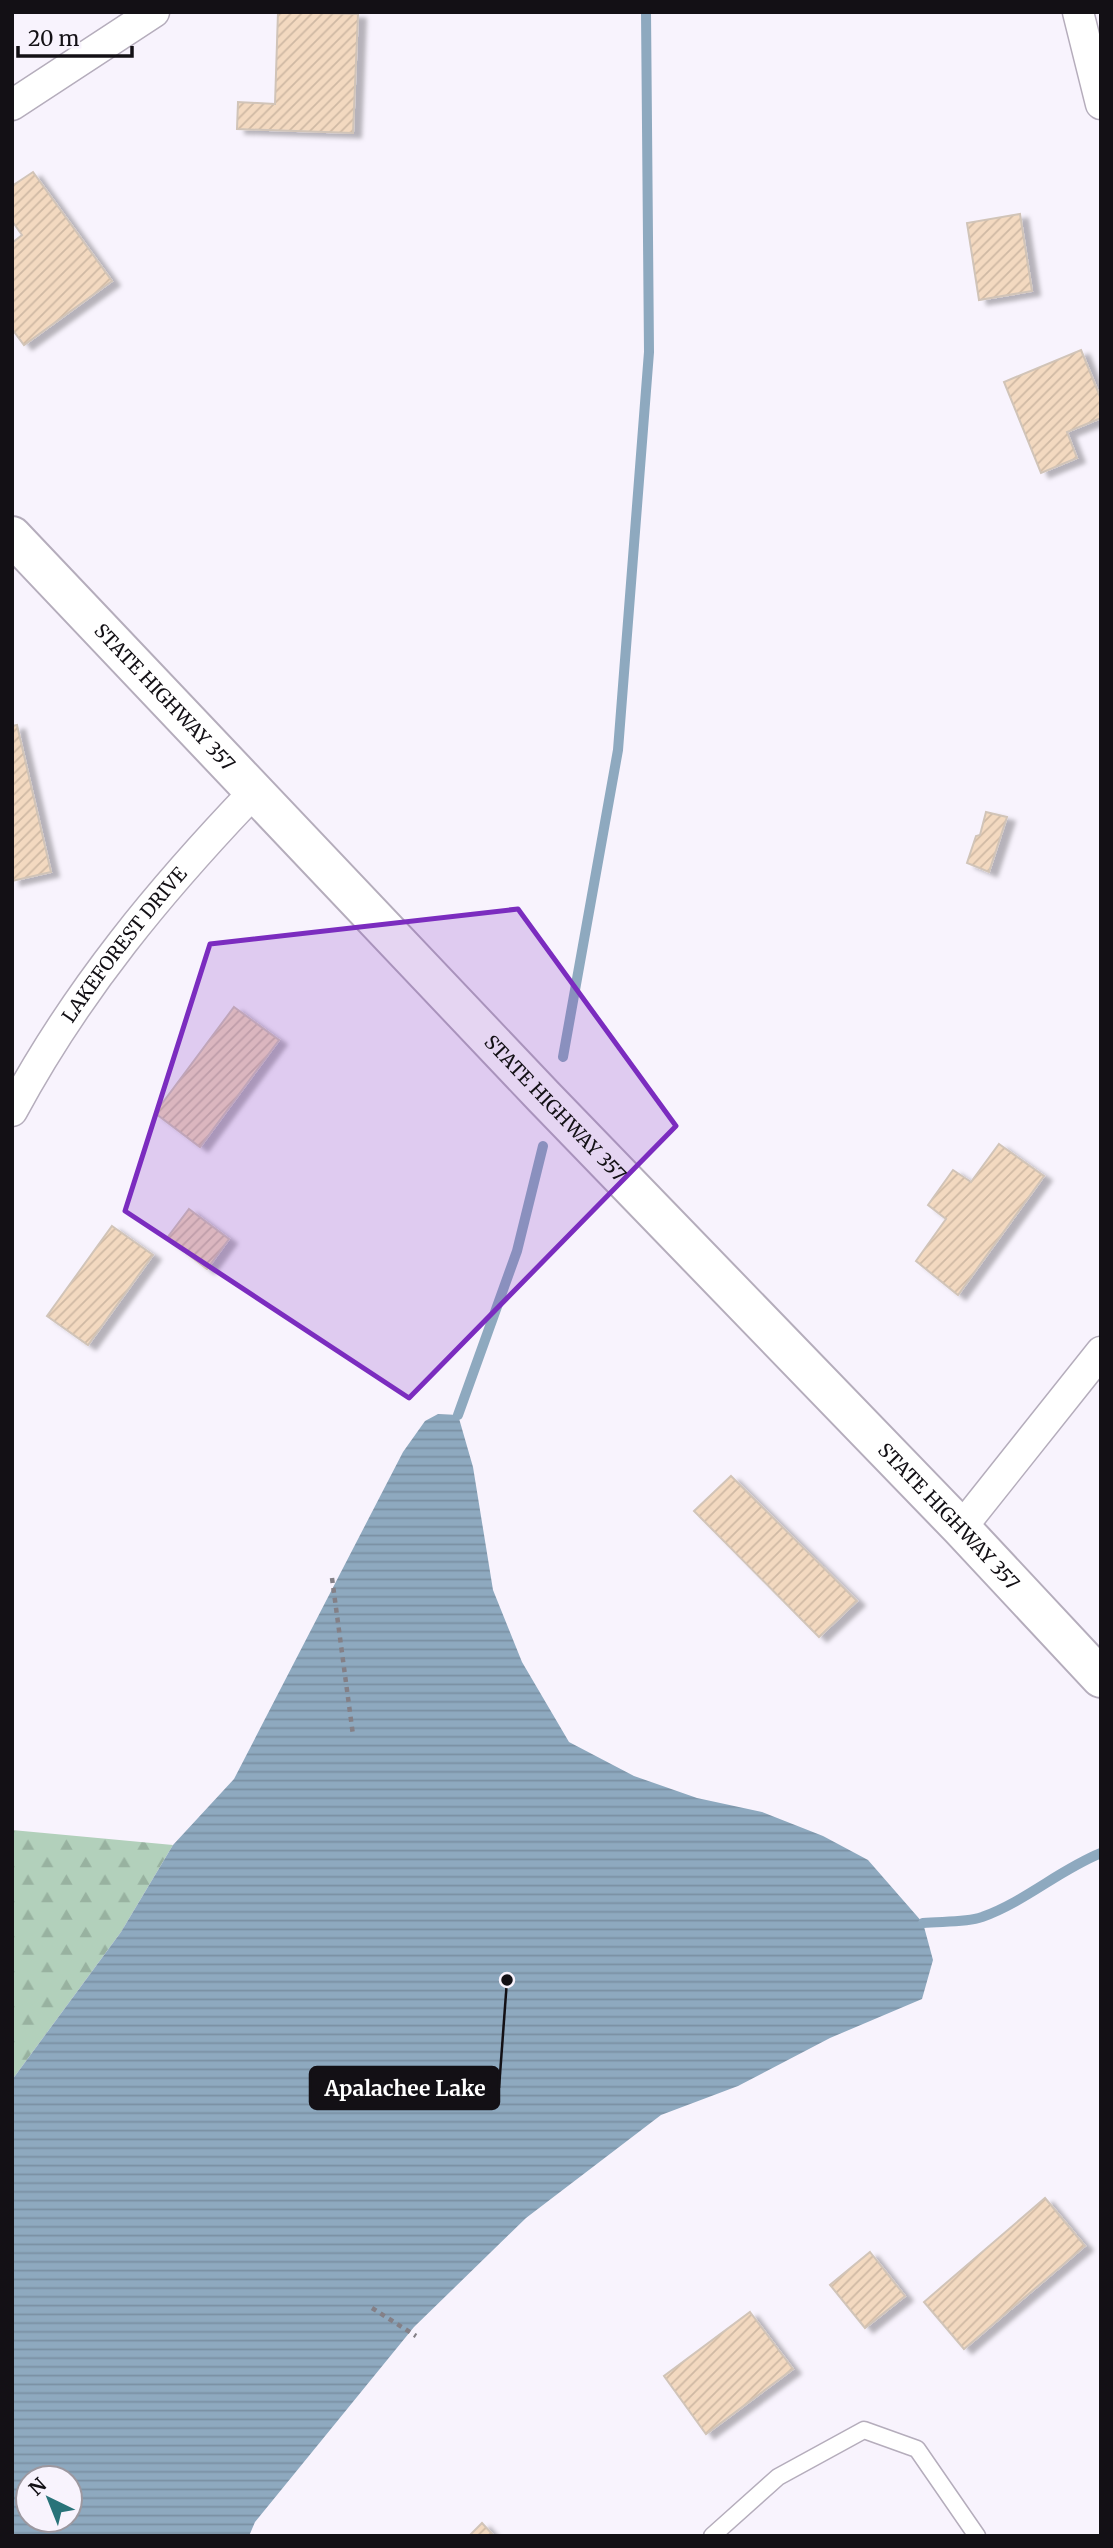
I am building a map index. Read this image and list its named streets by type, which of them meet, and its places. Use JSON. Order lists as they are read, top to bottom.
{
  "streets": {
    "main road": ["STATE HIGHWAY 357"],
    "street": ["LAKEFOREST DRIVE"]
  },
  "crossings": [
    ["STATE HIGHWAY 357", "LAKEFOREST DRIVE"]
  ],
  "places": ["Apalachee Lake"],
  "scale_bar": "20 m",
  "north": "top left"
}
